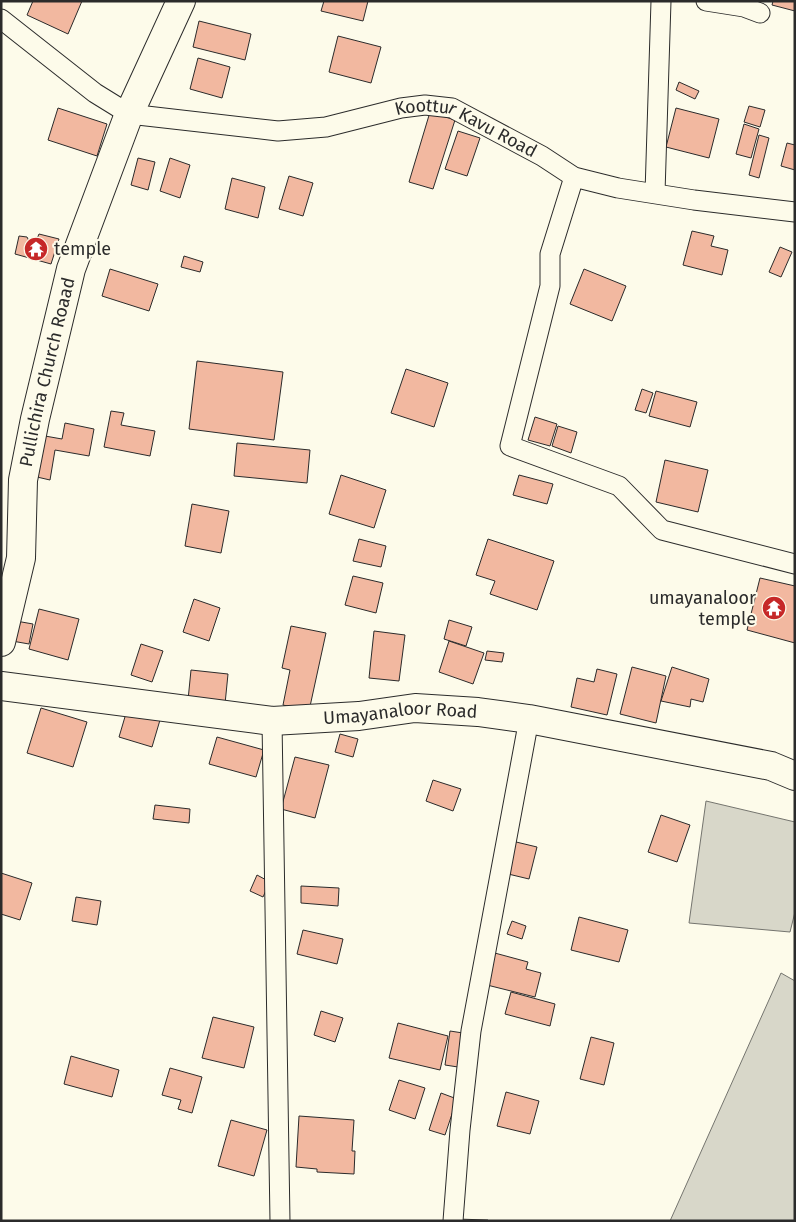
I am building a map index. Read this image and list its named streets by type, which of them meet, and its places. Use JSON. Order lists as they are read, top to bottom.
{
  "streets": {
    "main road": ["Pullichira Church Roaad", "Umayanaloor Road"],
    "street": ["Koottur Kavu Road"]
  },
  "crossings": [
    ["Koottur Kavu Road", "Pullichira Church Roaad"]
  ],
  "places": {
    "temple": ["temple", "umayanaloor temple"]
  }
}
